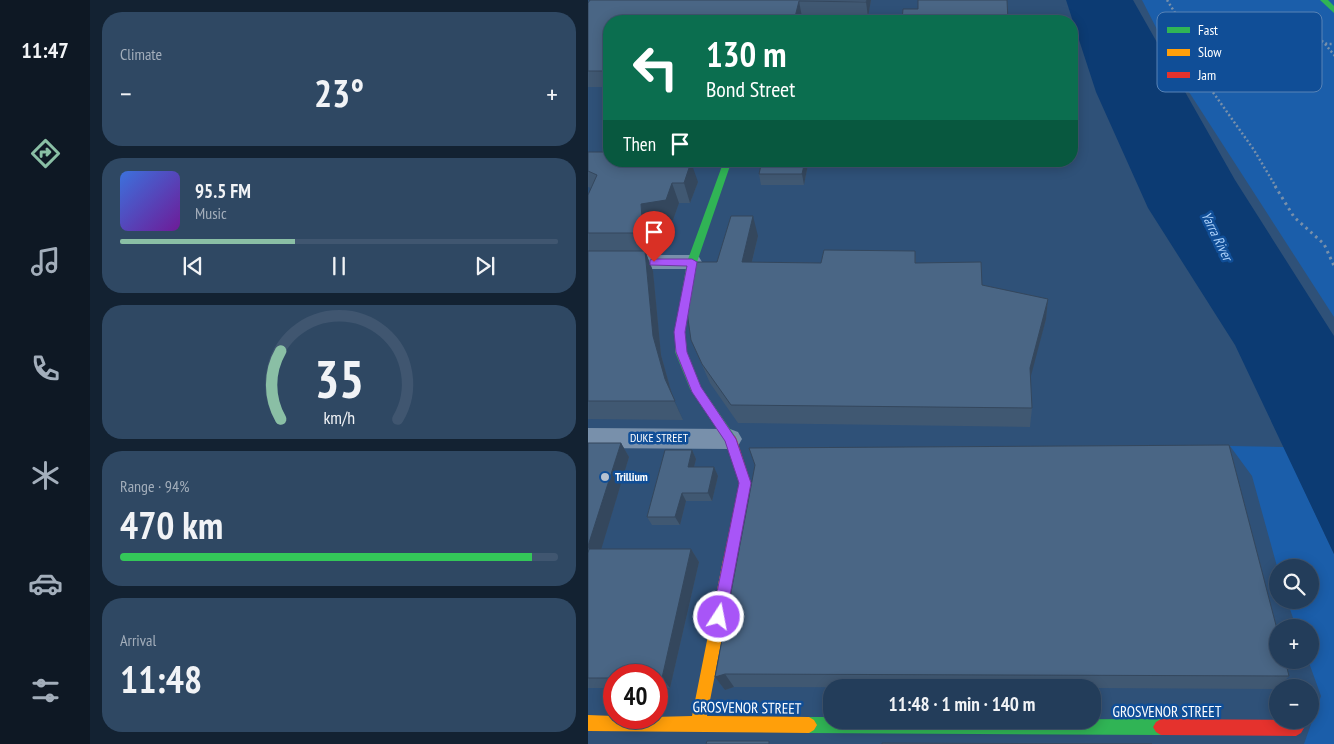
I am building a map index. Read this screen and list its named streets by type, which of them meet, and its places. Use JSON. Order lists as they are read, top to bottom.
{
  "streets": {
    "street": ["DUKE STREET", "GROSVENOR STREET"]
  },
  "water": ["Yarra River"],
  "places": ["Trillium"],
  "legend": ["Fast", "Slow", "Jam"],
  "page": {
    "tabs": "11:47",
    "tile": [
      "Climate",
      ["Range · 94%", "470 km"],
      ["Arrival", "11:48"]
    ],
    "turn": ["130 m", "Bond Street"],
    "heat": ["−", "23°", "+"],
    "then": "Then",
    "song": ["95.5 FM", "Music"],
    "map_buttons": ["+", "−"],
    "limit": "40",
    "trip": "11:48 · 1 min · 140 m",
    "gauge": ["35", "km/h"]
  }
}
